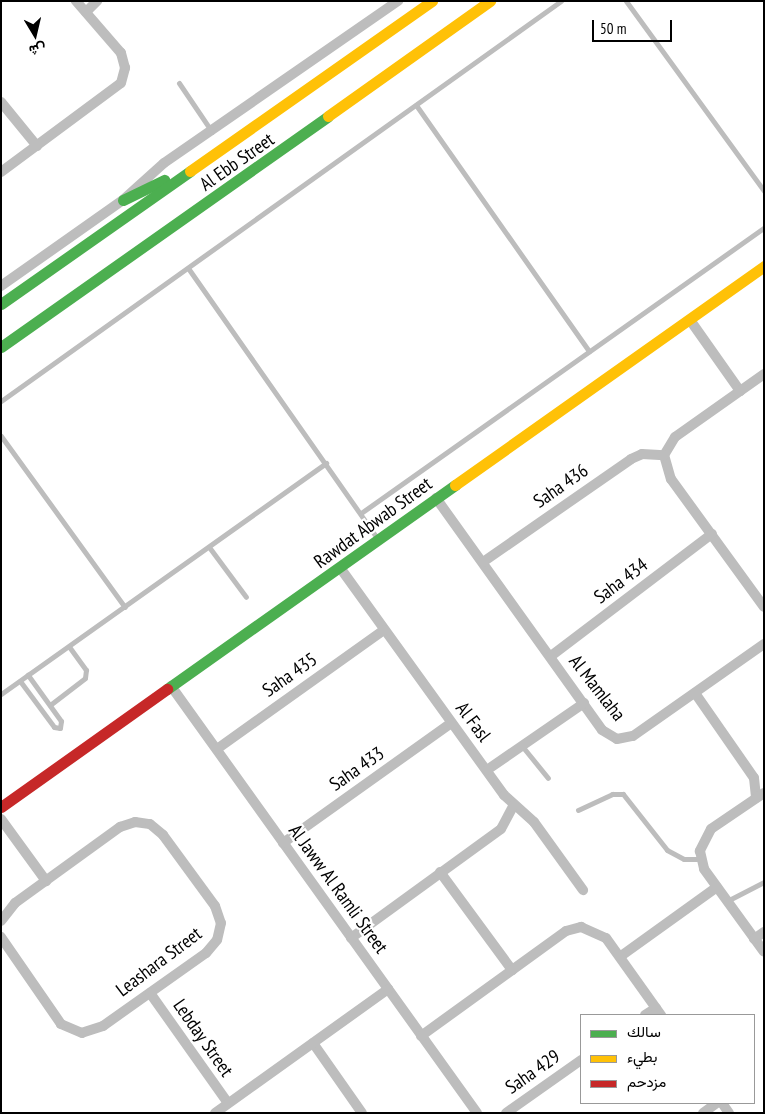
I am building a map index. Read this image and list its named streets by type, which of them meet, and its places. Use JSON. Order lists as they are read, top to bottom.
{
  "streets": {
    "main road": ["Al Ebb Street", "Rawdat Abwab Street"],
    "street": [
      "Saha 436",
      "Saha 434",
      "Saha 435",
      "Al Mamlaha",
      "Al Fasl",
      "Saha 433",
      "Al Jaww Al Ramli Street",
      "Leashara Street",
      "Lebday Street",
      "Saha 429"
    ]
  },
  "crossings": [
    ["Saha 436", "Al Mamlaha"],
    ["Rawdat Abwab Street", "Al Mamlaha"],
    ["Rawdat Abwab Street", "Al Fasl"],
    ["Rawdat Abwab Street", "Al Jaww Al Ramli Street"],
    ["Saha 434", "Al Mamlaha"],
    ["Saha 435", "Al Fasl"],
    ["Saha 435", "Al Jaww Al Ramli Street"],
    ["Al Fasl", "Saha 433"],
    ["Saha 433", "Al Jaww Al Ramli Street"],
    ["Al Jaww Al Ramli Street", "Lebday Street"],
    ["Leashara Street", "Lebday Street"]
  ],
  "legend": ["سالك", "بطيء", "مزدحم"],
  "scale_bar": "50 m",
  "north": "bottom"
}
